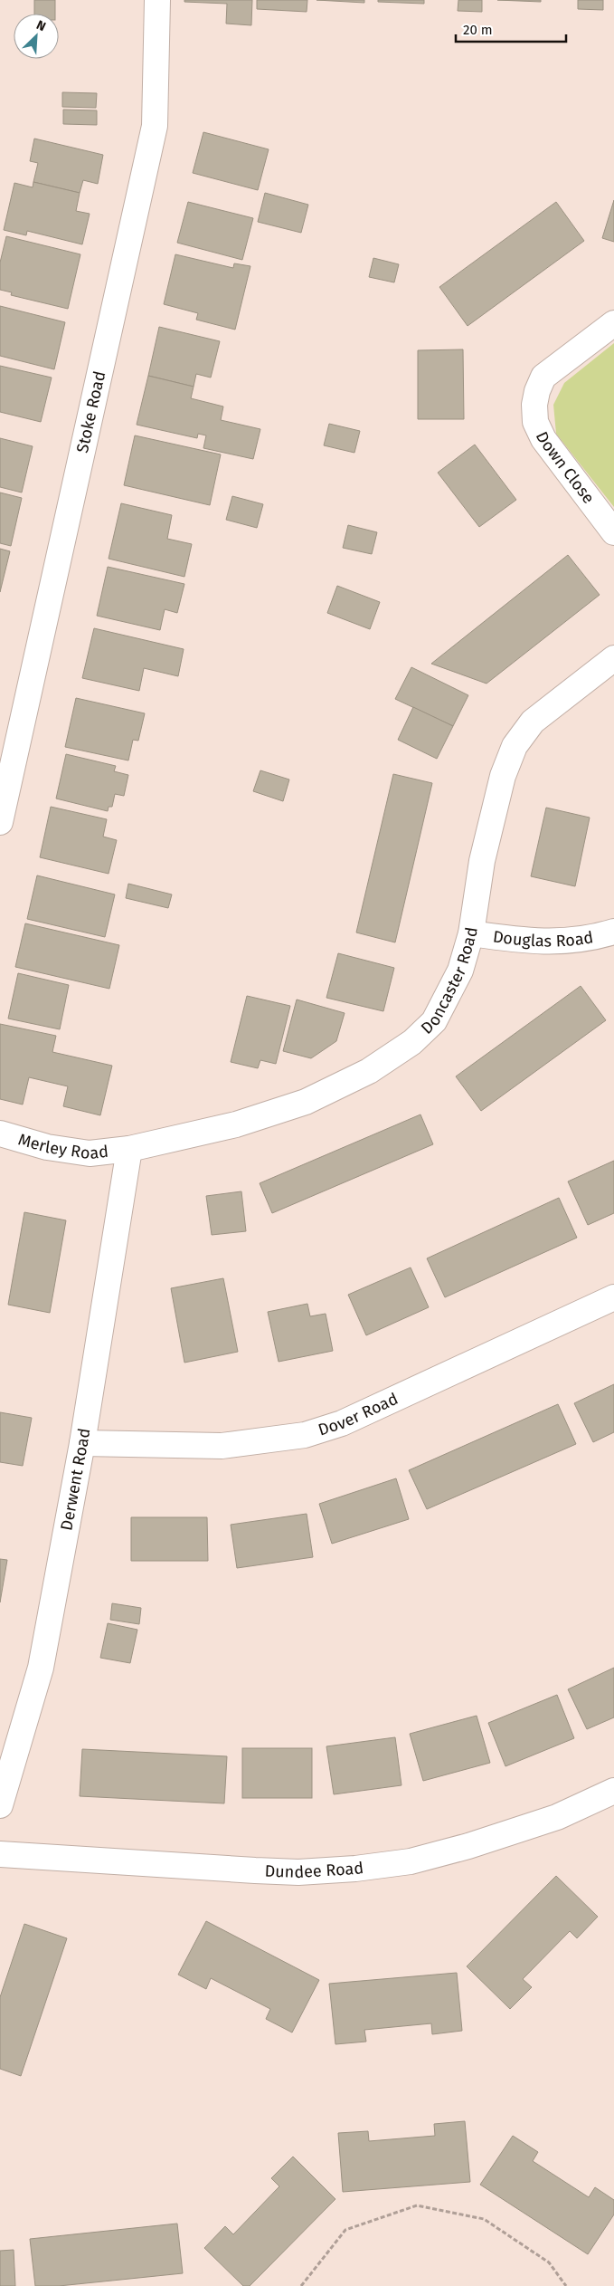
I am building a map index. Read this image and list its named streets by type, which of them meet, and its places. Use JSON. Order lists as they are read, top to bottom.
{
  "streets": {
    "street": [
      "Stoke Road",
      "Down Close",
      "Douglas Road",
      "Doncaster Road",
      "Merley Road",
      "Dover Road",
      "Derwent Road",
      "Dundee Road"
    ]
  },
  "crossings": [
    ["Douglas Road", "Doncaster Road"],
    ["Doncaster Road", "Merley Road"],
    ["Doncaster Road", "Derwent Road"],
    ["Merley Road", "Derwent Road"],
    ["Dover Road", "Derwent Road"]
  ],
  "scale_bar": "20 m",
  "north": "top right"
}
